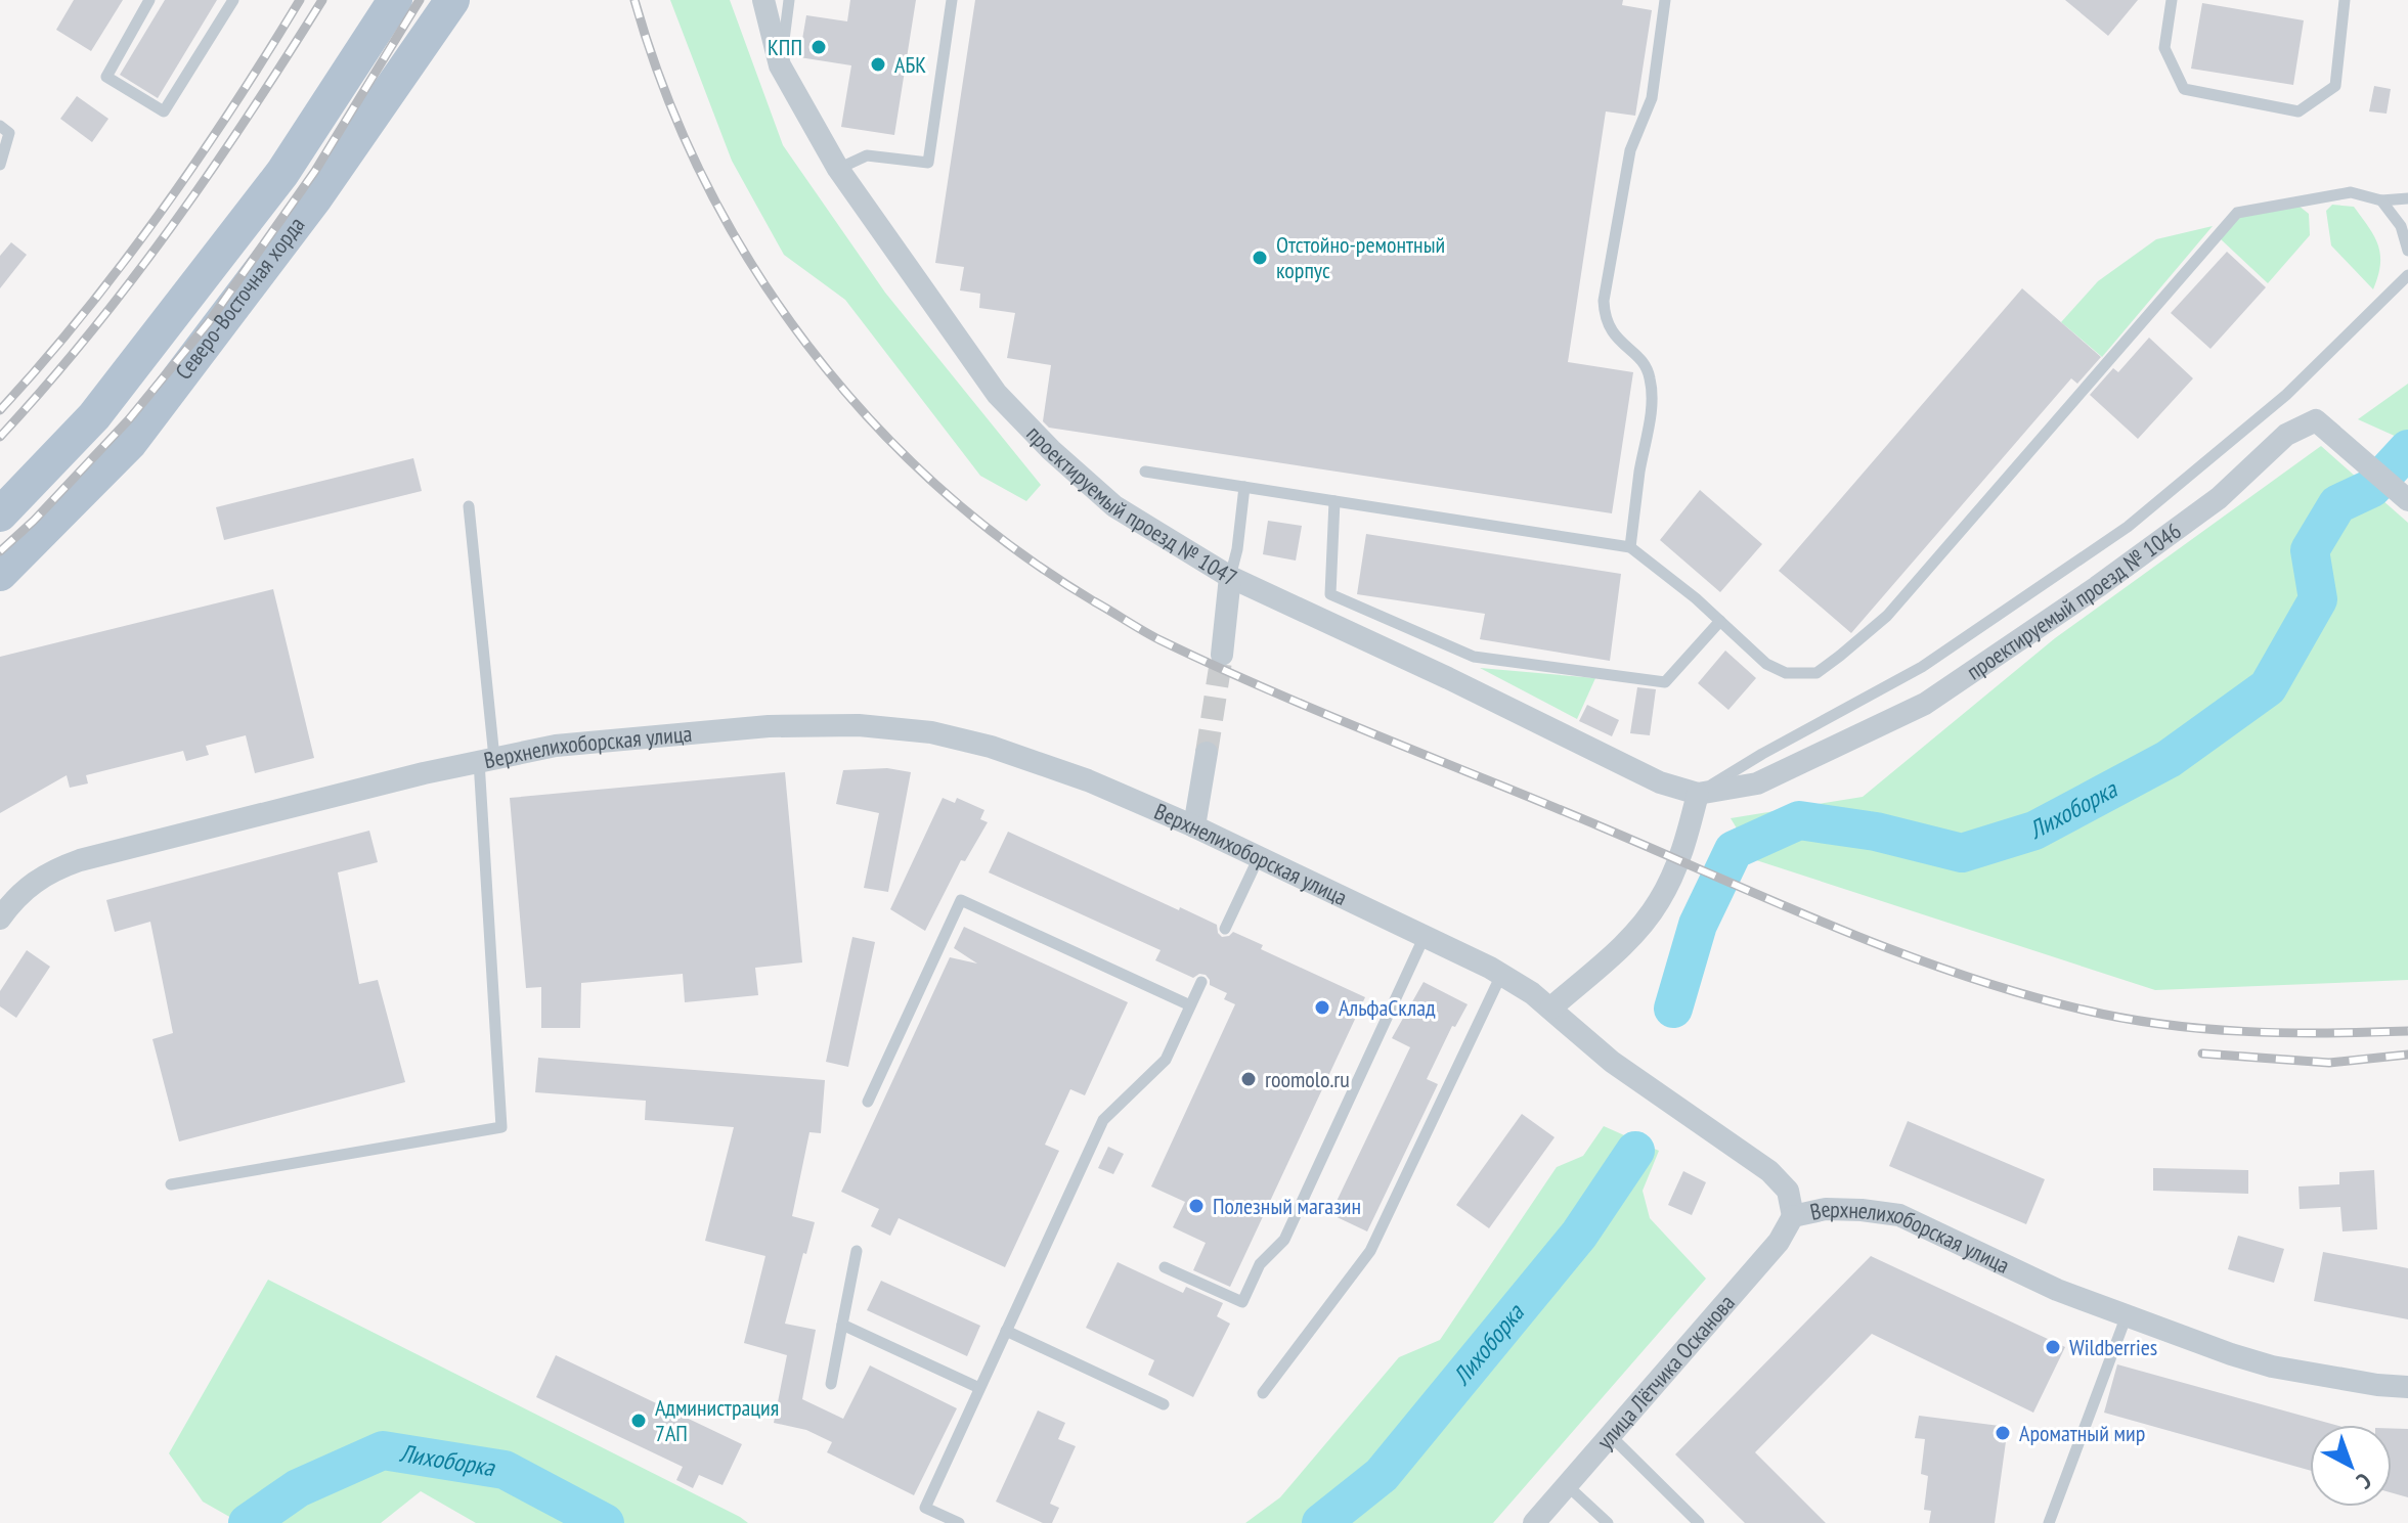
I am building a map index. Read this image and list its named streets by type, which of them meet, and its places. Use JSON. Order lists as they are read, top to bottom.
{
  "streets": {
    "main road": ["Северо-Восточная хорда"],
    "street": [
      "проектируемый проезд № 1047",
      "проектируемый проезд № 1046",
      "Верхнелихоборская улица",
      "улица Лётчика Осканова"
    ]
  },
  "crossings": [
    ["проектируемый проезд № 1047", "проектируемый проезд № 1046"],
    ["Верхнелихоборская улица", "улица Лётчика Осканова"]
  ],
  "water": ["Лихоборка"],
  "places": [
    "КПП",
    "АБК",
    "Отстойно-ремонтный корпус",
    "АльфаСклад",
    "roomolo.ru",
    "Полезный магазин",
    "Wildberries",
    "Администрация 7АП",
    "Ароматный мир"
  ],
  "north": "bottom right"
}
